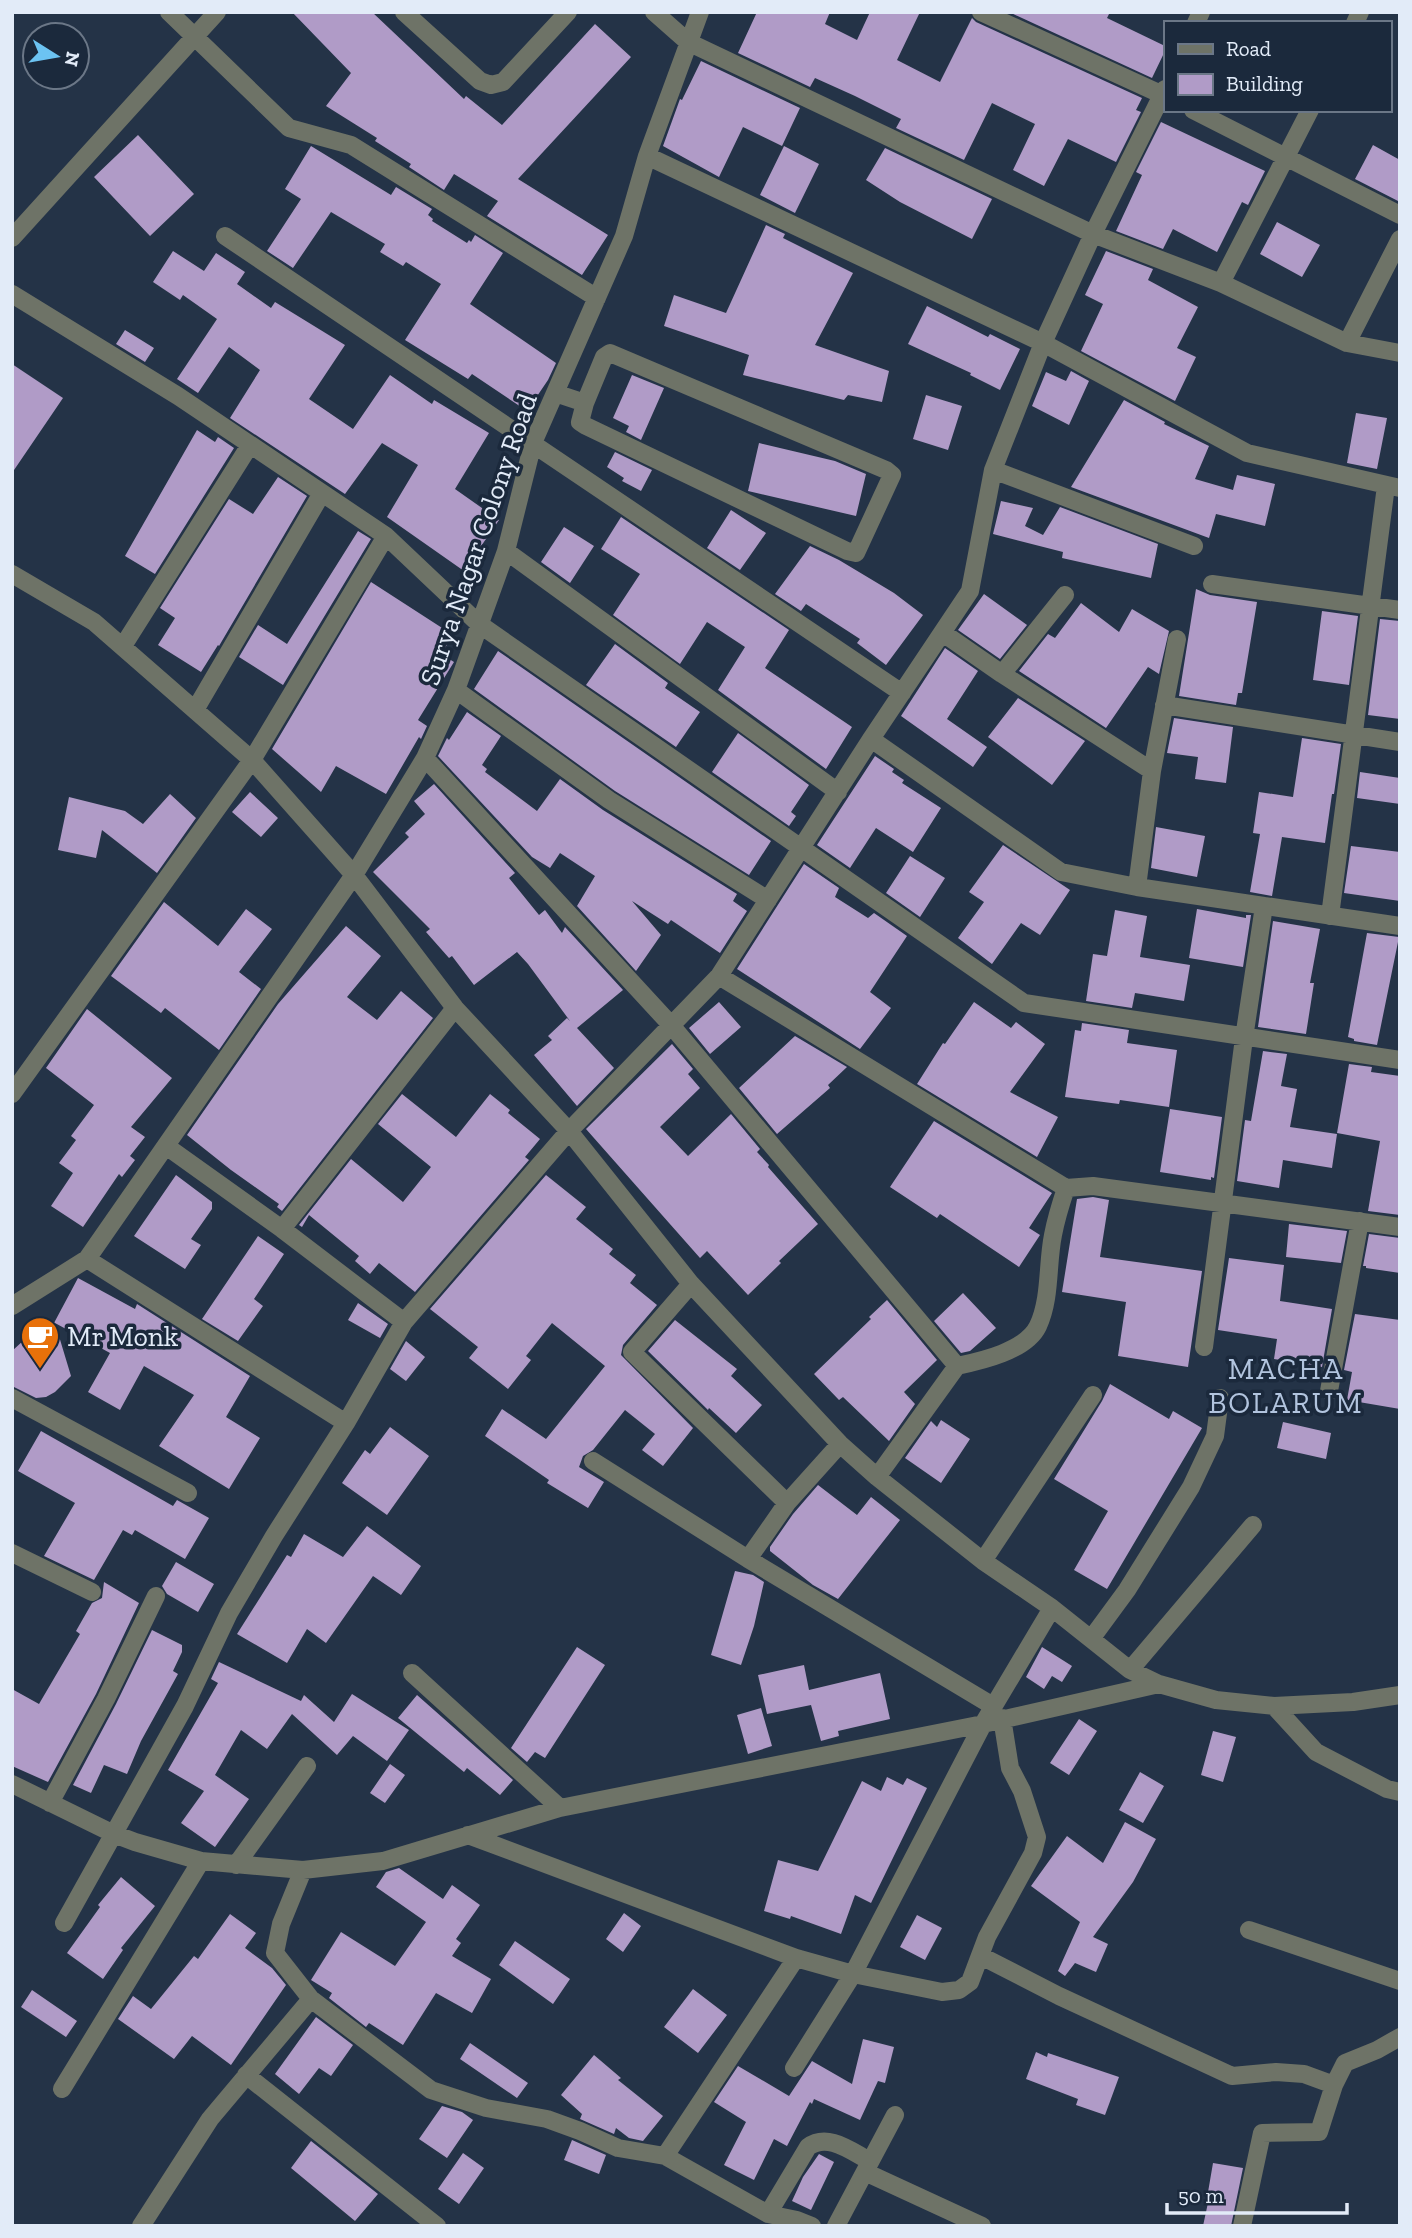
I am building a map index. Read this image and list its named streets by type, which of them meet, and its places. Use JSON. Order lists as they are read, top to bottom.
{
  "streets": {
    "street": ["Surya Nagar Colony Road"]
  },
  "districts": ["MACHA BOLARUM"],
  "places": {
    "cafe": ["Mr Monk"]
  },
  "legend": ["Road", "Building"],
  "scale_bar": "50 m",
  "north": "right"
}
